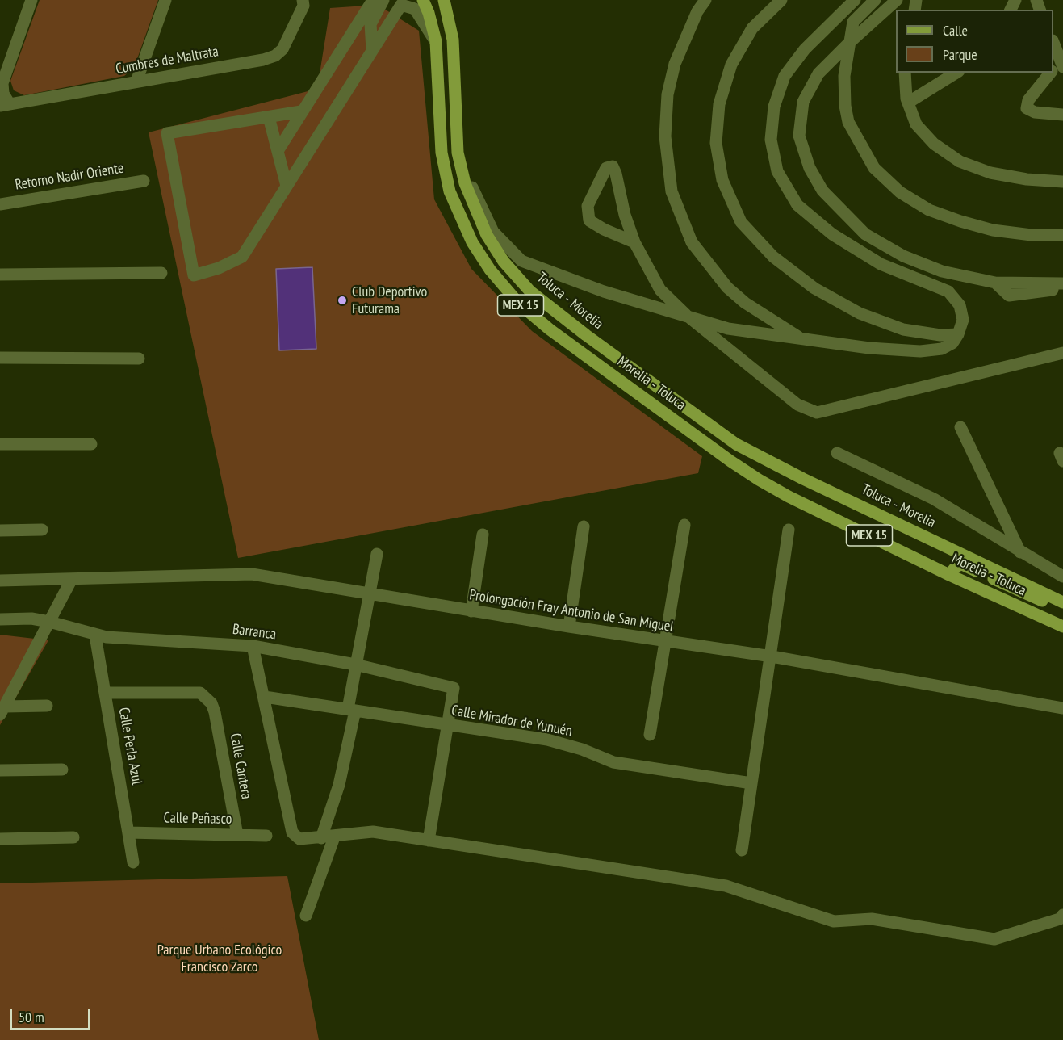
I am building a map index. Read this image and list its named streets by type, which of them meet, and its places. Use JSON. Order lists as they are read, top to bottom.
{
  "streets": {
    "main road": ["Toluca - Morelia", "MEX 15", "Morelia - Toluca"],
    "street": [
      "Cumbres de Maltrata",
      "Retorno Nadir Oriente",
      "Prolongación Fray Antonio de San Miguel",
      "Barranca",
      "Calle Mirador de Yunuén",
      "Calle Perla Azul",
      "Calle Cantera",
      "Calle Peñasco"
    ]
  },
  "crossings": [
    ["Barranca", "Calle Mirador de Yunuén"],
    ["Barranca", "Calle Perla Azul"],
    ["Calle Perla Azul", "Calle Cantera"],
    ["Calle Perla Azul", "Calle Peñasco"],
    ["Calle Cantera", "Calle Peñasco"]
  ],
  "parks": ["Parque Urbano Ecológico Francisco Zarco"],
  "places": ["Club Deportivo Futurama"],
  "legend": ["Calle", "Parque"],
  "scale_bar": "50 m"
}
